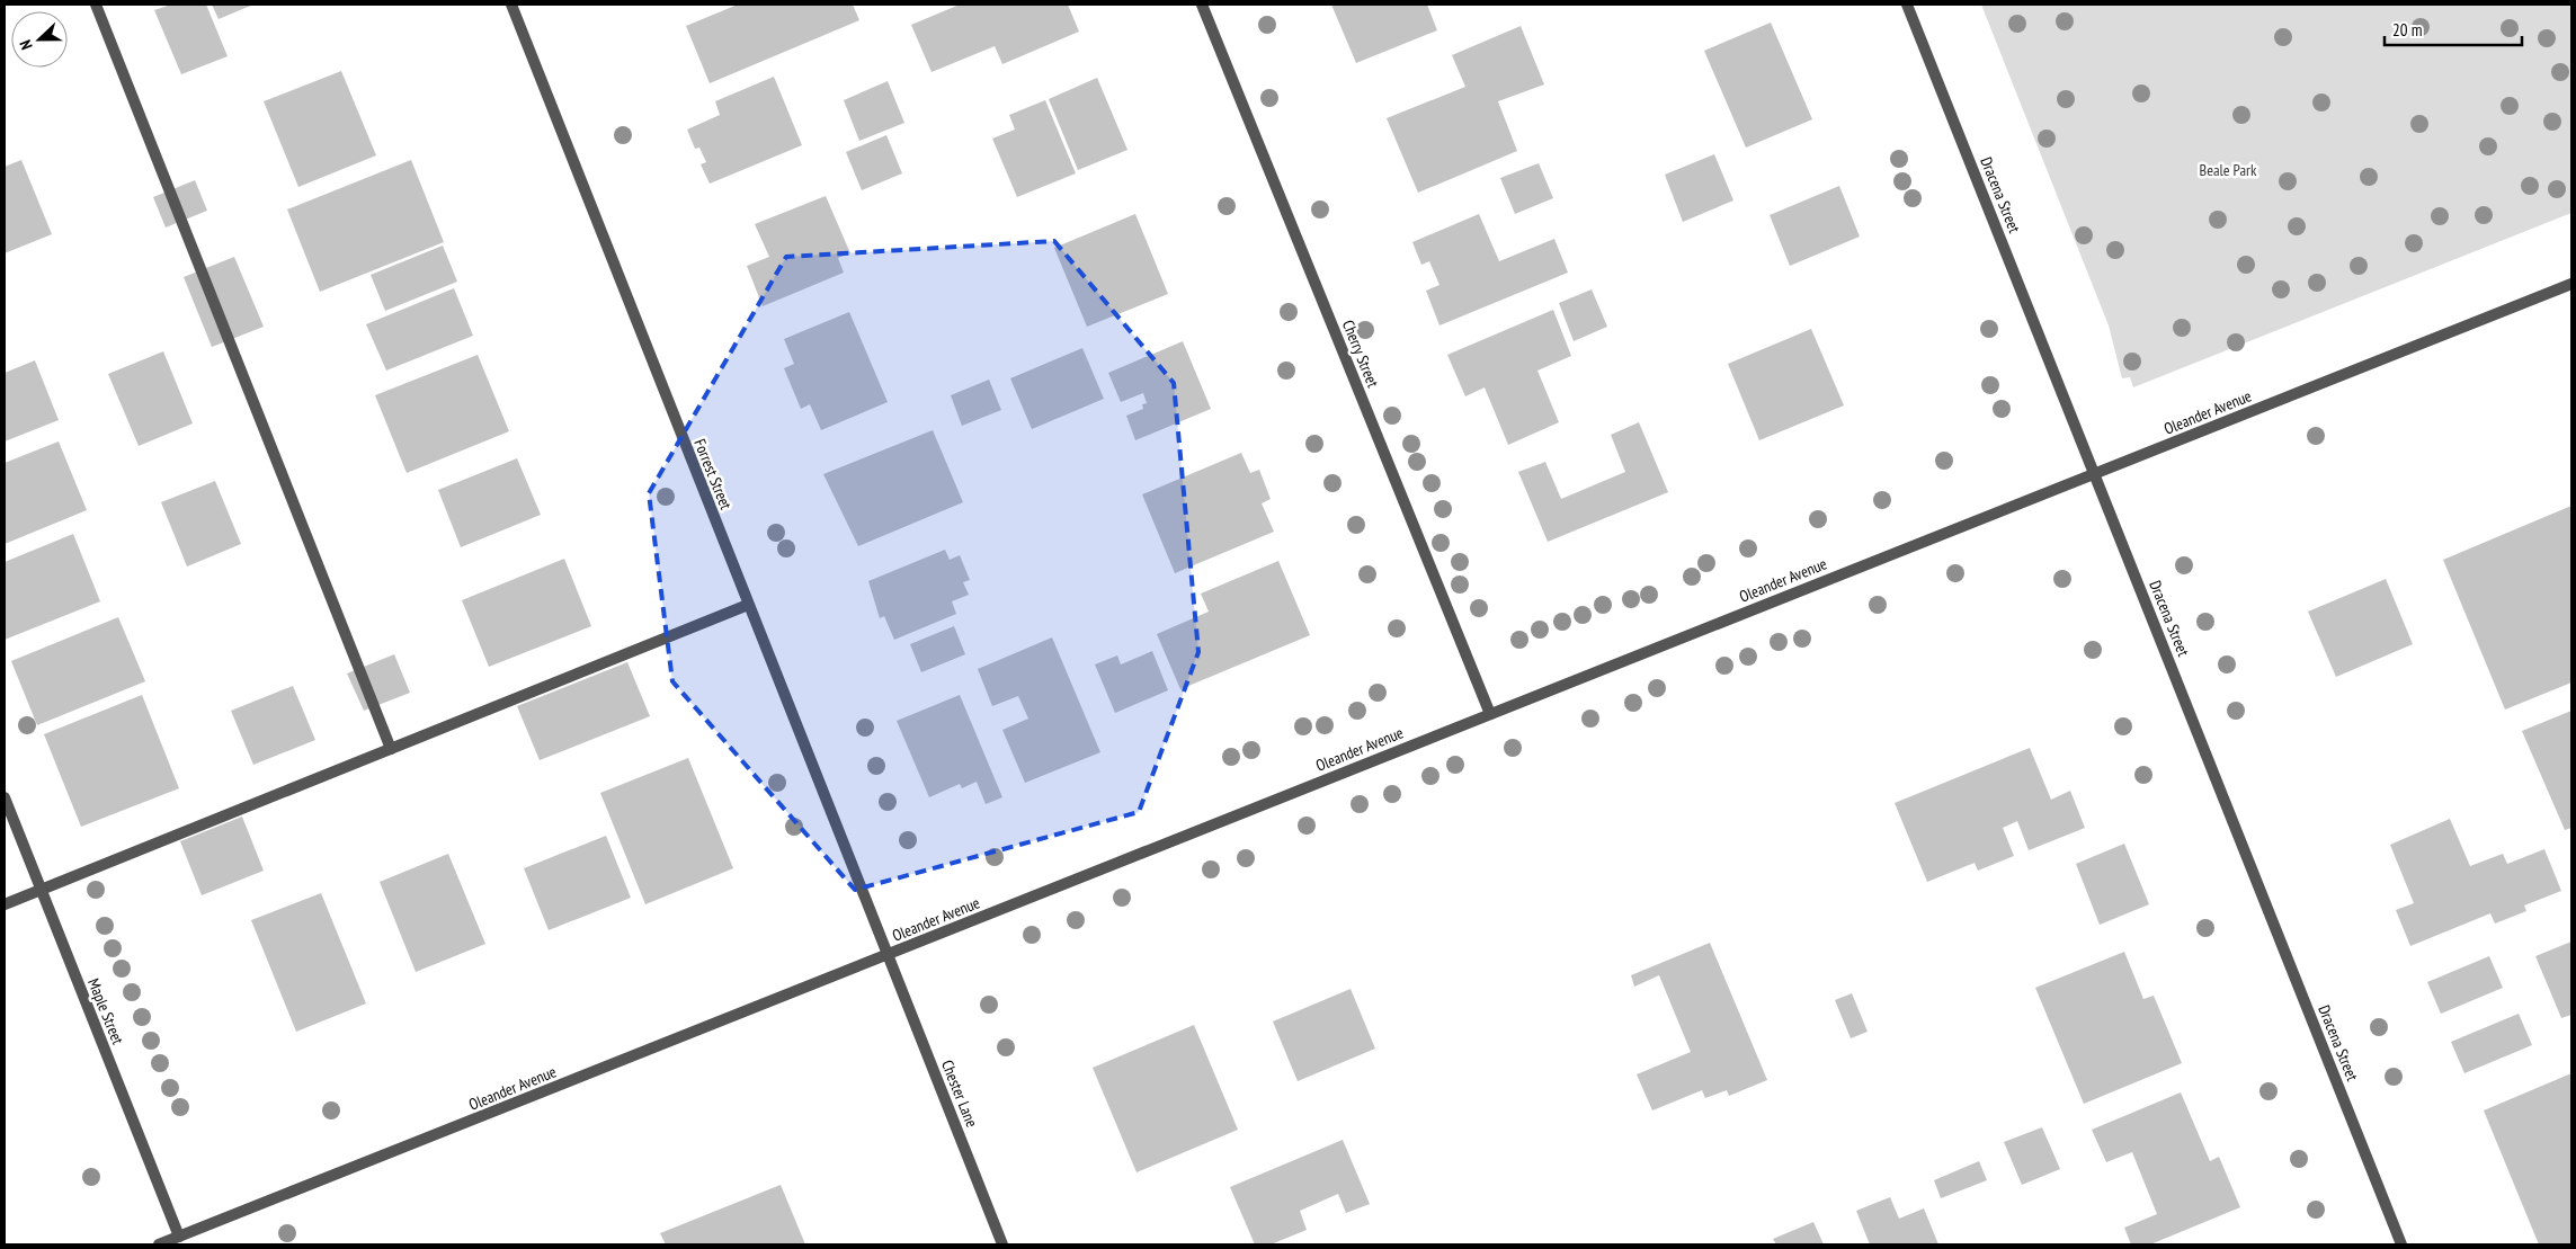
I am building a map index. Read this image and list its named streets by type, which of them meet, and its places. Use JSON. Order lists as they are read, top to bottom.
{
  "streets": {
    "street": [
      "Dracena Street",
      "Cherry Street",
      "Oleander Avenue",
      "Forrest Street",
      "Maple Street",
      "Chester Lane"
    ]
  },
  "crossings": [
    ["Dracena Street", "Oleander Avenue"],
    ["Cherry Street", "Oleander Avenue"],
    ["Oleander Avenue", "Forrest Street"],
    ["Oleander Avenue", "Maple Street"],
    ["Oleander Avenue", "Chester Lane"],
    ["Forrest Street", "Chester Lane"]
  ],
  "parks": ["Beale Park"],
  "scale_bar": "20 m",
  "north": "left"
}
